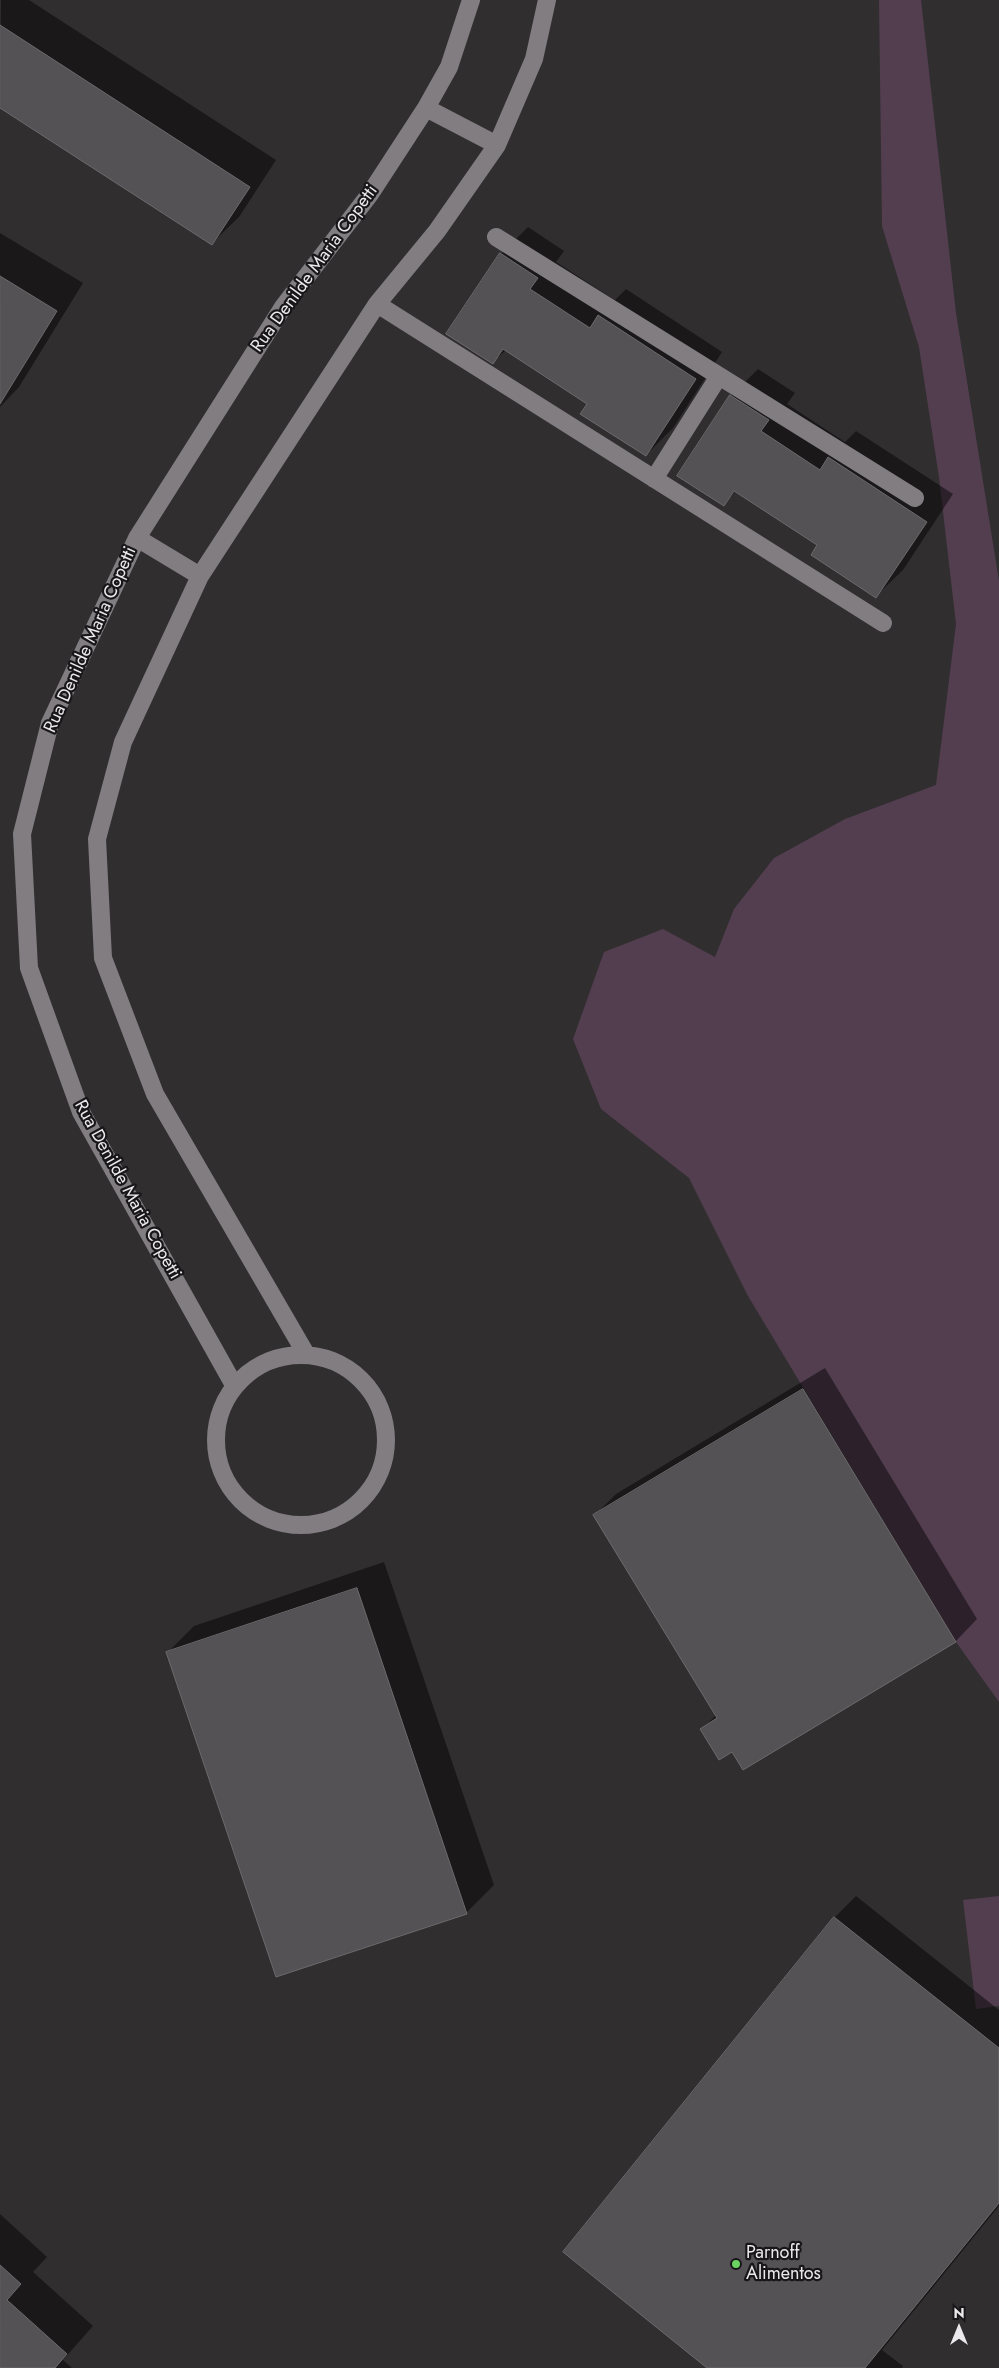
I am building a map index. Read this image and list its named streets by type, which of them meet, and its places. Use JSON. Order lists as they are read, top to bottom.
{
  "streets": {
    "lane": ["Rua Denilde Maria Copetti"]
  },
  "places": ["Parnoff Alimentos"],
  "north": "top"
}
